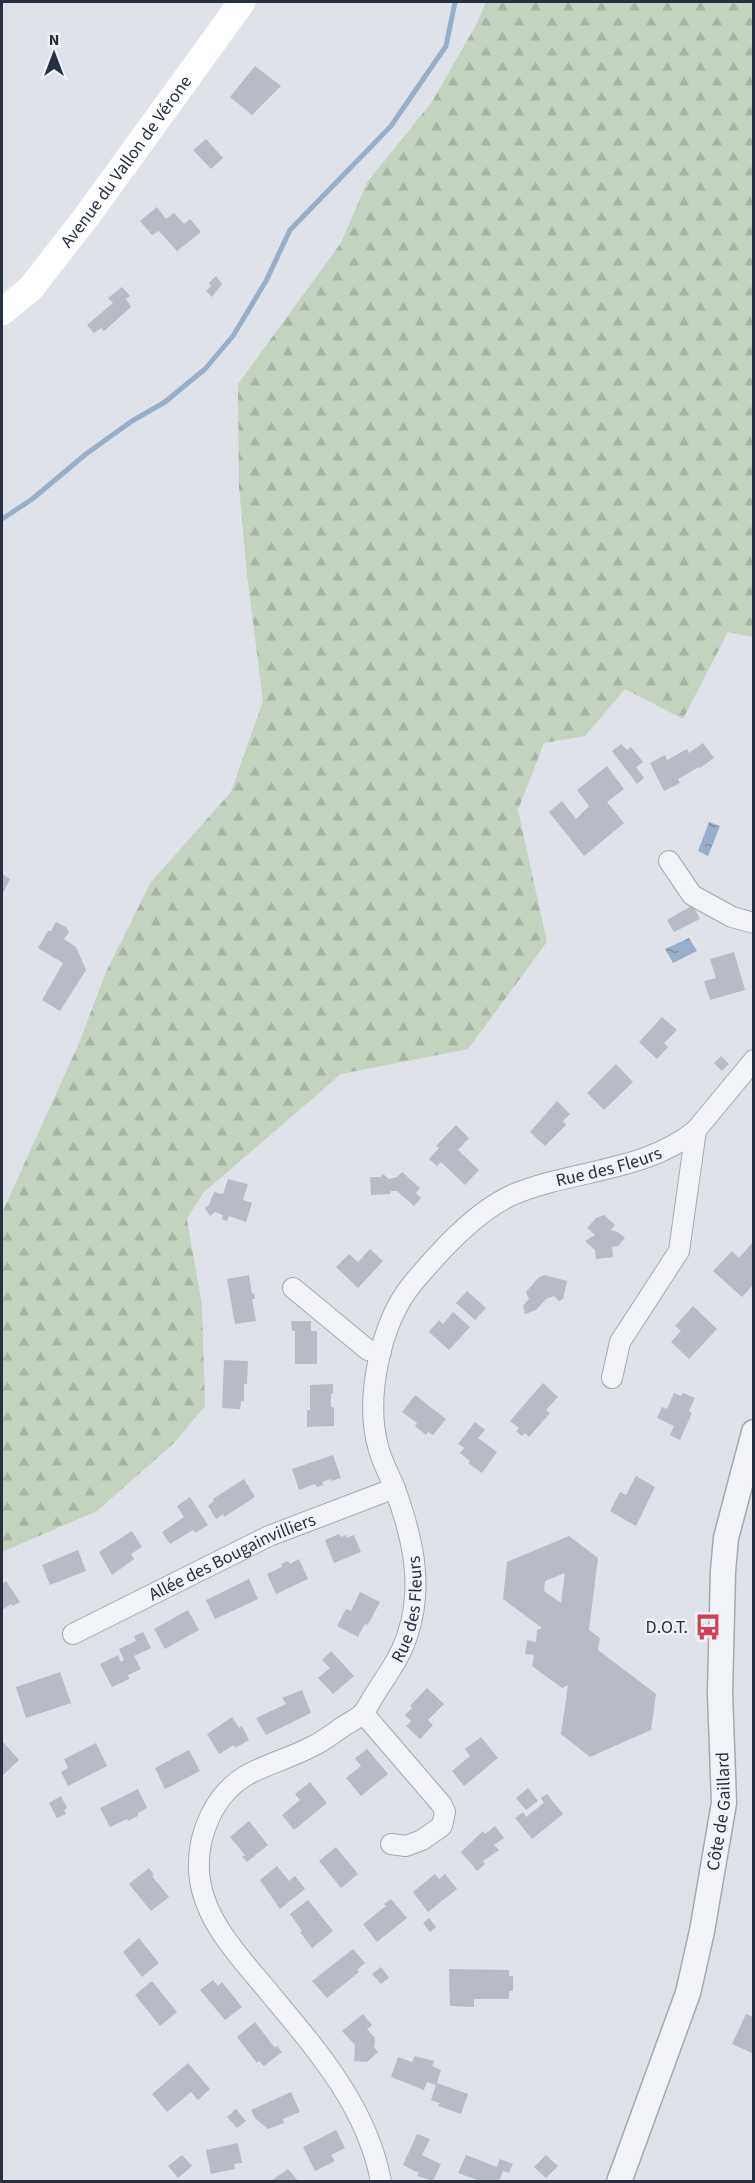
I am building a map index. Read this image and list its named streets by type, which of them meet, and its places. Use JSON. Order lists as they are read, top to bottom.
{
  "streets": {
    "main road": ["Avenue du Vallon de Vérone"],
    "street": ["Rue des Fleurs", "Allée des Bougainvilliers", "Côte de Gaillard"]
  },
  "crossings": [
    ["Rue des Fleurs", "Allée des Bougainvilliers"]
  ],
  "places": {
    "bus stop": ["D.O.T."]
  },
  "north": "top"
}
